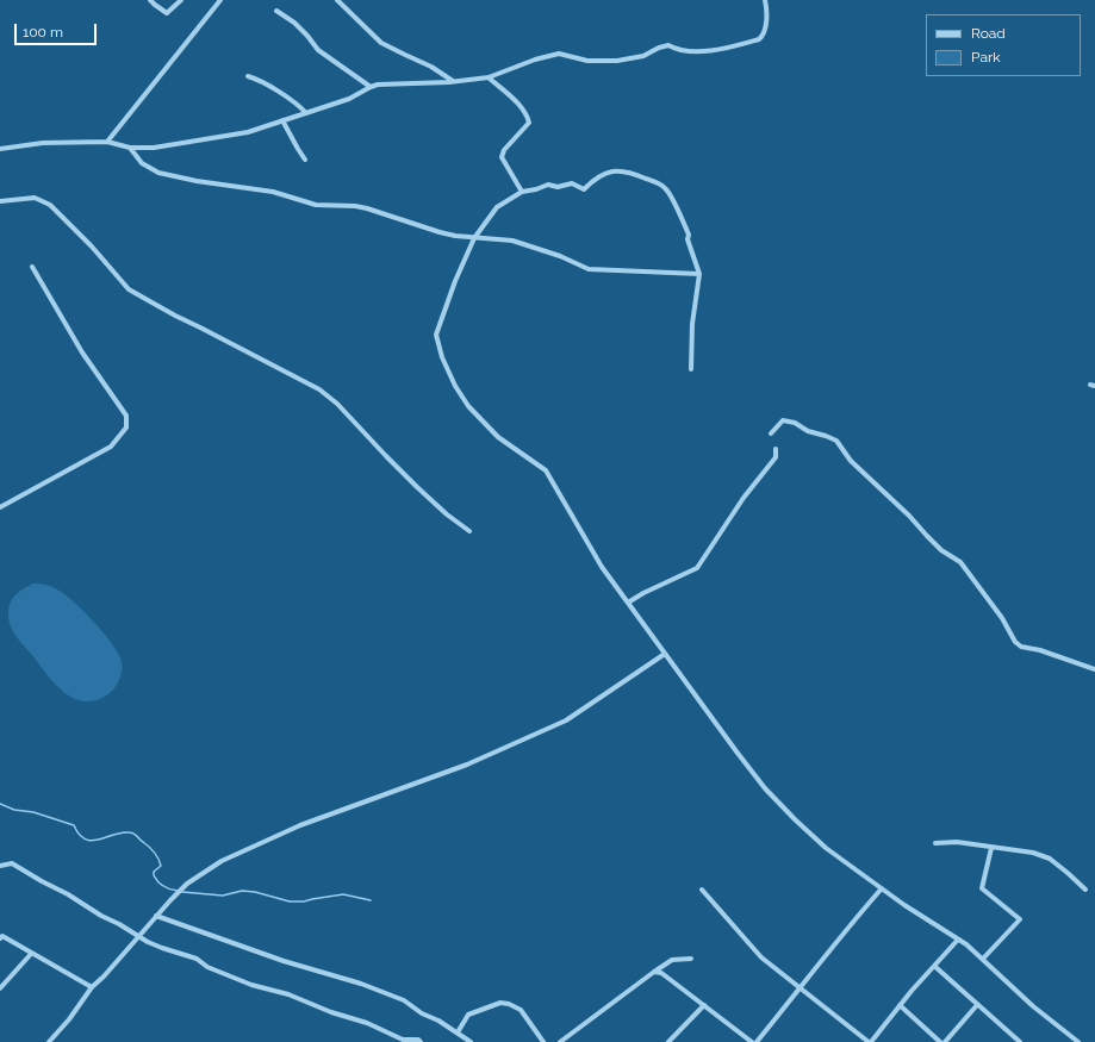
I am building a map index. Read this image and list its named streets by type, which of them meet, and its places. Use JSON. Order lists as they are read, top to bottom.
{
  "legend": ["Road", "Park"],
  "scale_bar": "100 m"
}
